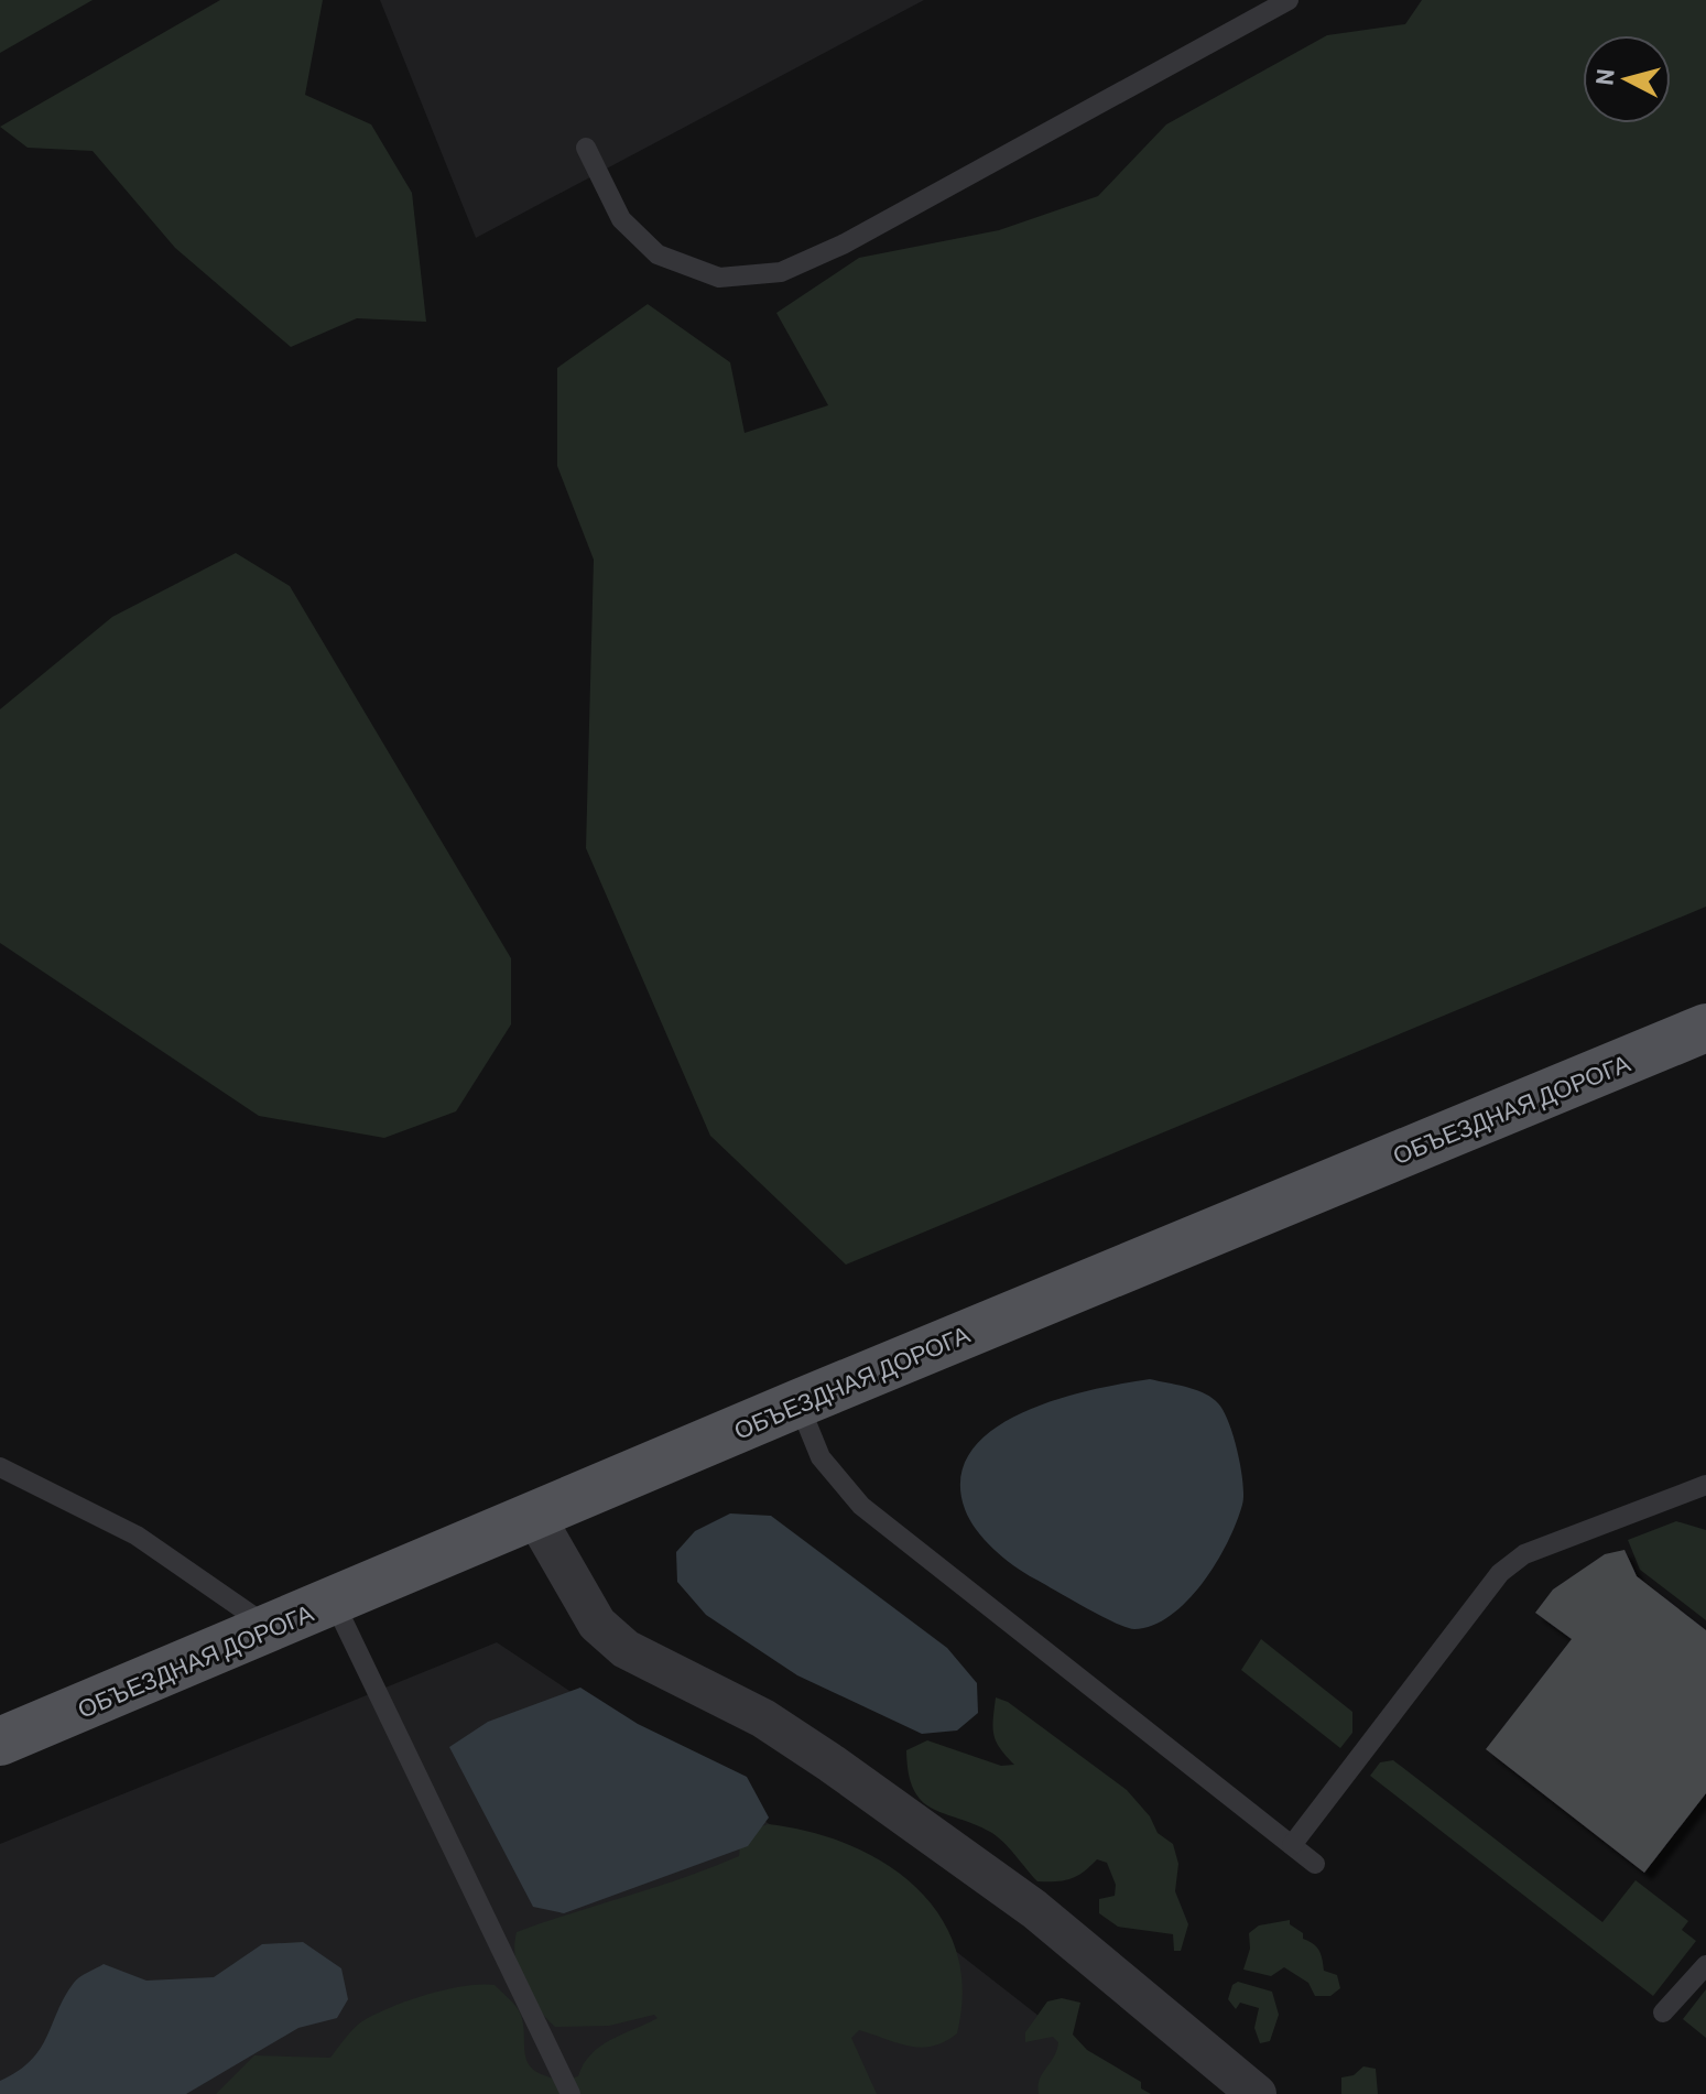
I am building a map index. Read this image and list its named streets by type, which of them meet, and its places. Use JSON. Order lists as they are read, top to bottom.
{
  "streets": {
    "main road": ["ОБЪЕЗДНАЯ ДОРОГА"]
  },
  "north": "left"
}
